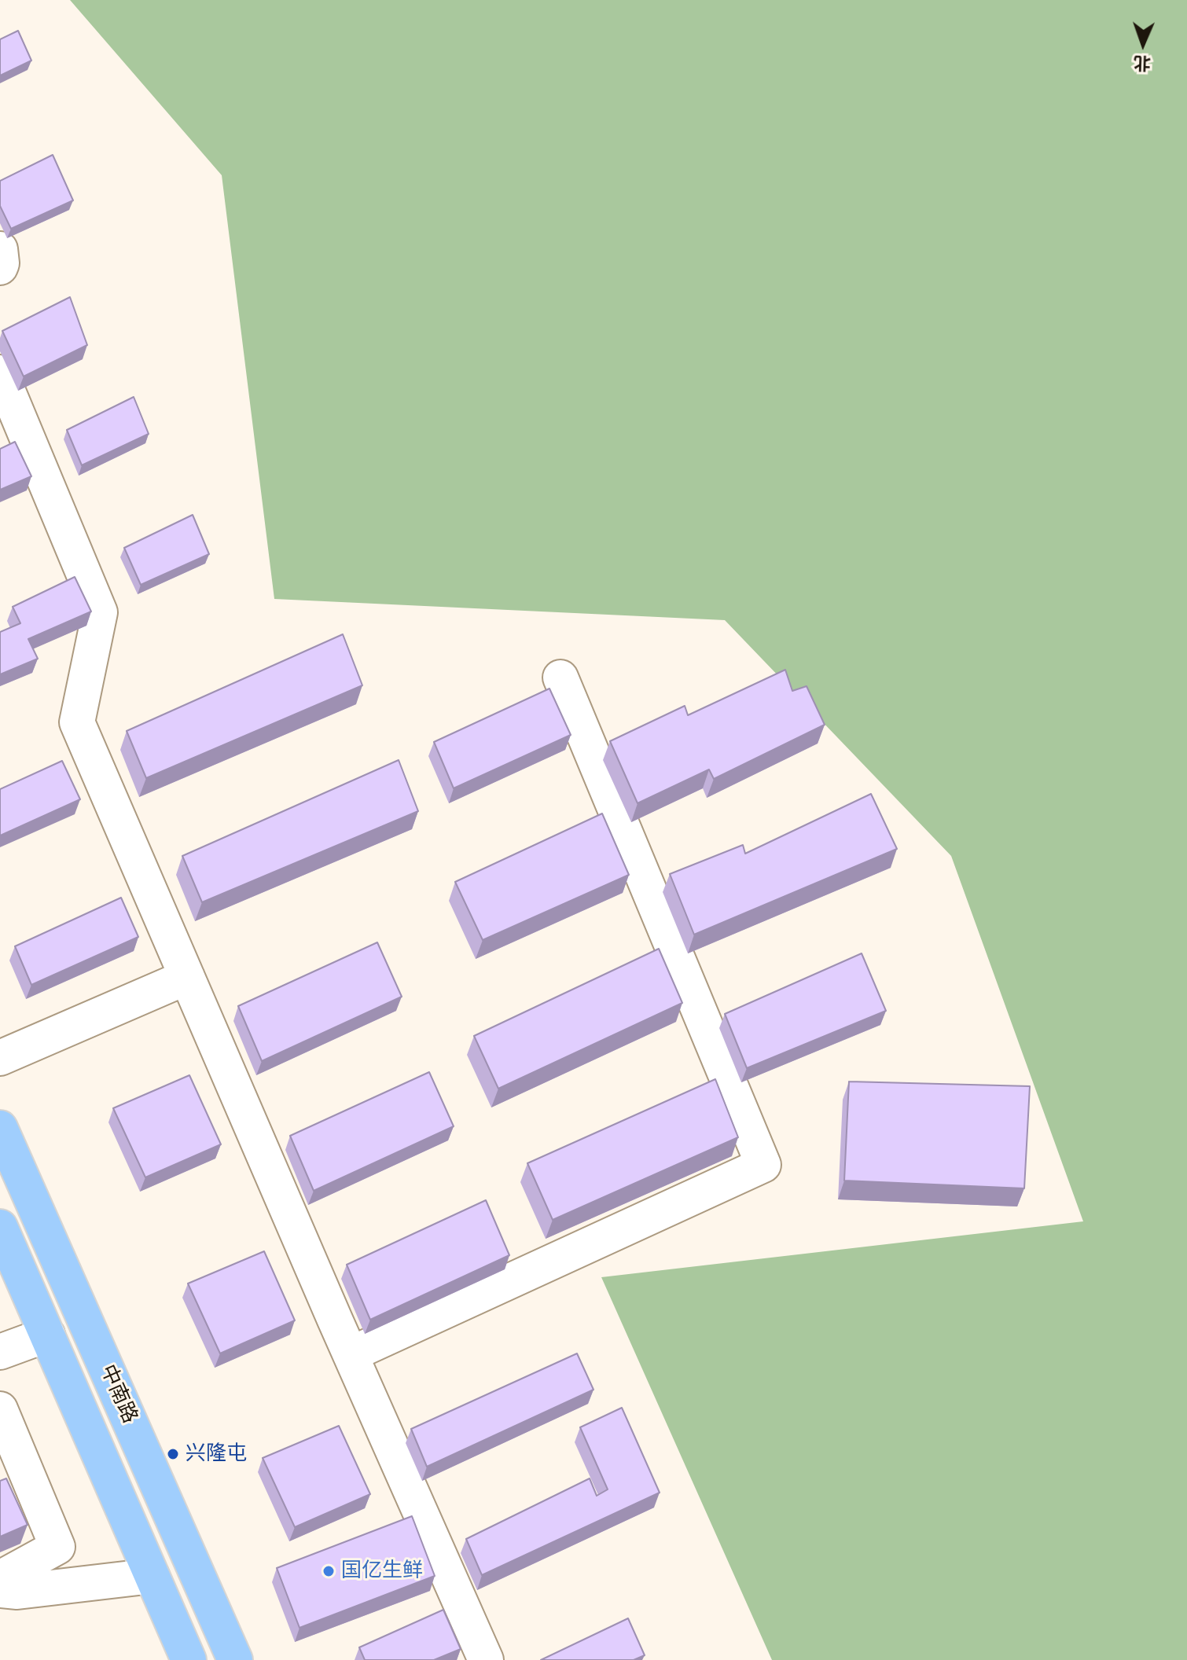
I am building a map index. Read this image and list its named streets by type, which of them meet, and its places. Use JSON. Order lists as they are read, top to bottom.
{
  "streets": {
    "main road": ["中南路"]
  },
  "places": ["兴隆屯", "国亿生鲜"],
  "north": "bottom"
}
